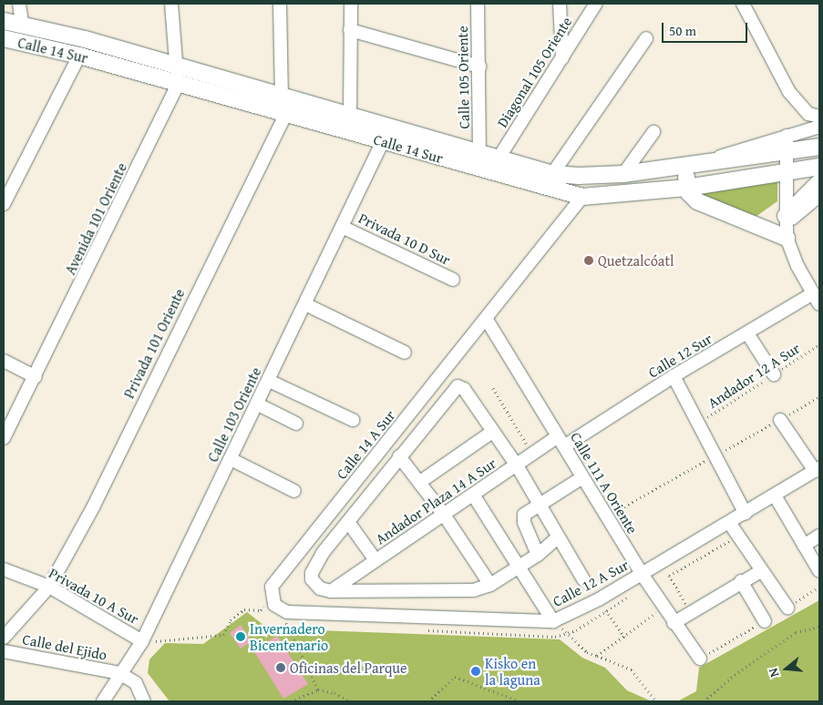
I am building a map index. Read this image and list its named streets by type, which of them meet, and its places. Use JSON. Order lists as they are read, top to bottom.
{
  "streets": {
    "main road": ["Calle 14 Sur"],
    "street": [
      "Diagonal 105 Oriente",
      "Calle 105 Oriente",
      "Avenida 101 Oriente",
      "Privada 10 D Sur",
      "Privada 101 Oriente",
      "Calle 12 Sur",
      "Calle 103 Oriente",
      "Calle 14 A Sur",
      "Calle 111 A Oriente",
      "Andador Plaza 14 A Sur",
      "Calle 12 A Sur",
      "Privada 10 A Sur",
      "Calle del Ejido"
    ],
    "path": ["Andador 12 A Sur"]
  },
  "crossings": [
    ["Calle 14 Sur", "Diagonal 105 Oriente"],
    ["Calle 14 Sur", "Calle 105 Oriente"],
    ["Calle 14 Sur", "Avenida 101 Oriente"],
    ["Calle 14 Sur", "Privada 101 Oriente"],
    ["Calle 14 Sur", "Calle 103 Oriente"],
    ["Calle 14 Sur", "Calle 14 A Sur"],
    ["Privada 10 D Sur", "Calle 103 Oriente"],
    ["Privada 101 Oriente", "Privada 10 A Sur"],
    ["Calle 12 Sur", "Calle 111 A Oriente"],
    ["Calle 12 Sur", "Andador Plaza 14 A Sur"],
    ["Calle 103 Oriente", "Privada 10 A Sur"],
    ["Calle 103 Oriente", "Calle del Ejido"],
    ["Calle 14 A Sur", "Calle 111 A Oriente"],
    ["Calle 14 A Sur", "Calle 12 A Sur"],
    ["Calle 111 A Oriente", "Andador Plaza 14 A Sur"],
    ["Calle 111 A Oriente", "Calle 12 A Sur"]
  ],
  "places": [
    "Quetzalcóatl",
    "Invernadero Bicentenario",
    "Oficinas del Parque",
    "Kisko en la laguna"
  ],
  "scale_bar": "50 m",
  "north": "left"
}
